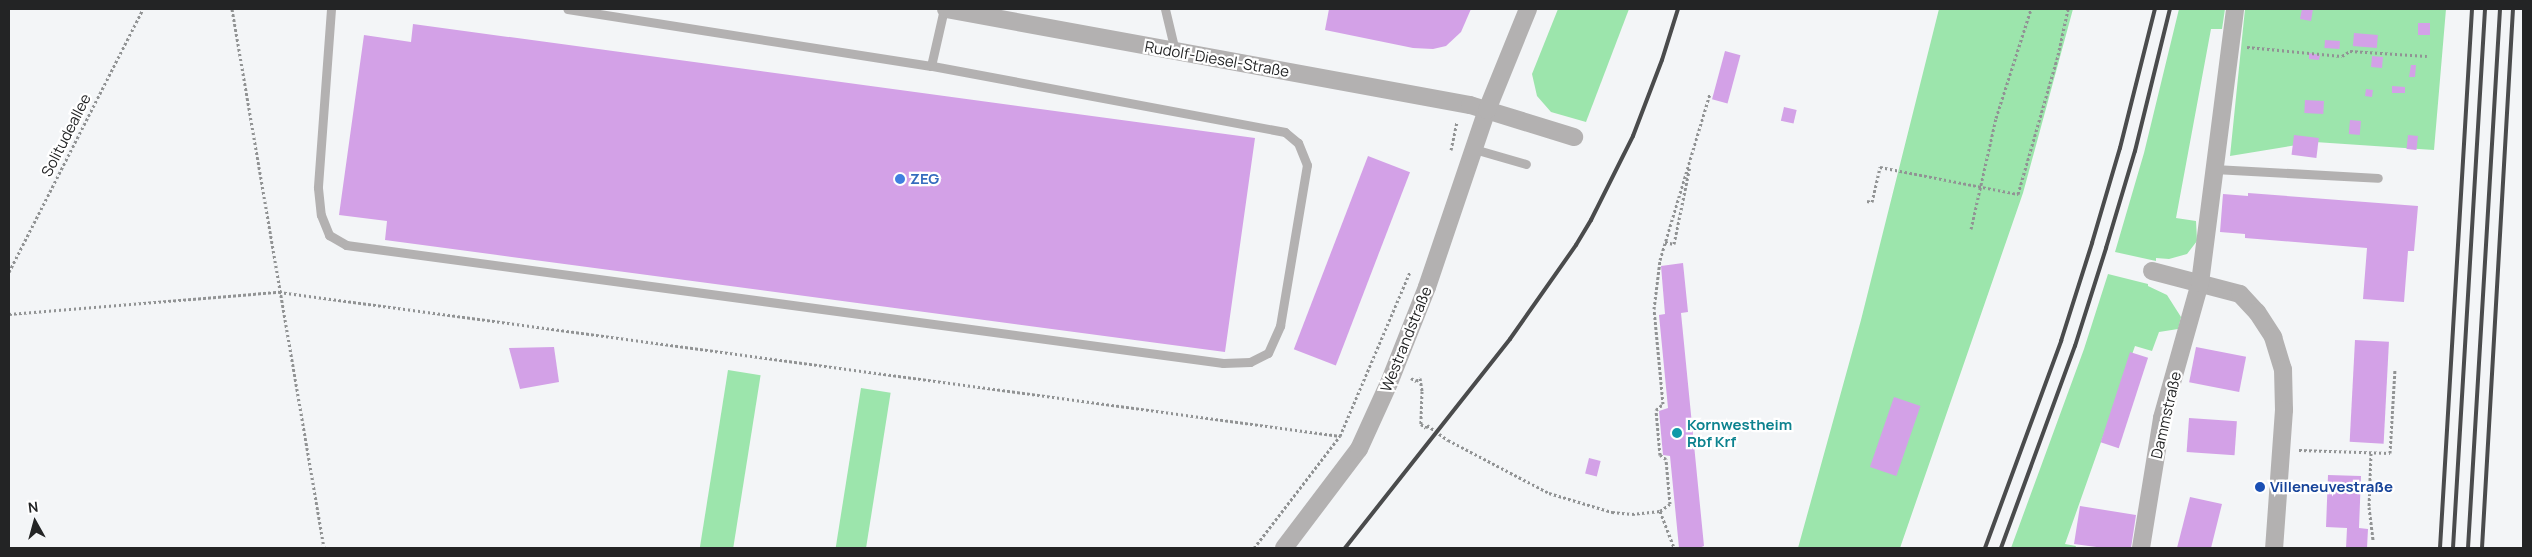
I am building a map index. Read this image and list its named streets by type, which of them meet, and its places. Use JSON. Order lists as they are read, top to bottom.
{
  "streets": {
    "street": ["Rudolf-Diesel-Straße", "Westrandstraße", "Dammstraße"],
    "path": ["Solitudeallee"]
  },
  "crossings": [
    ["Rudolf-Diesel-Straße", "Westrandstraße"]
  ],
  "places": ["ZEG", "Kornwestheim Rbf Krf", "Villeneuvestraße"],
  "north": "top"
}
